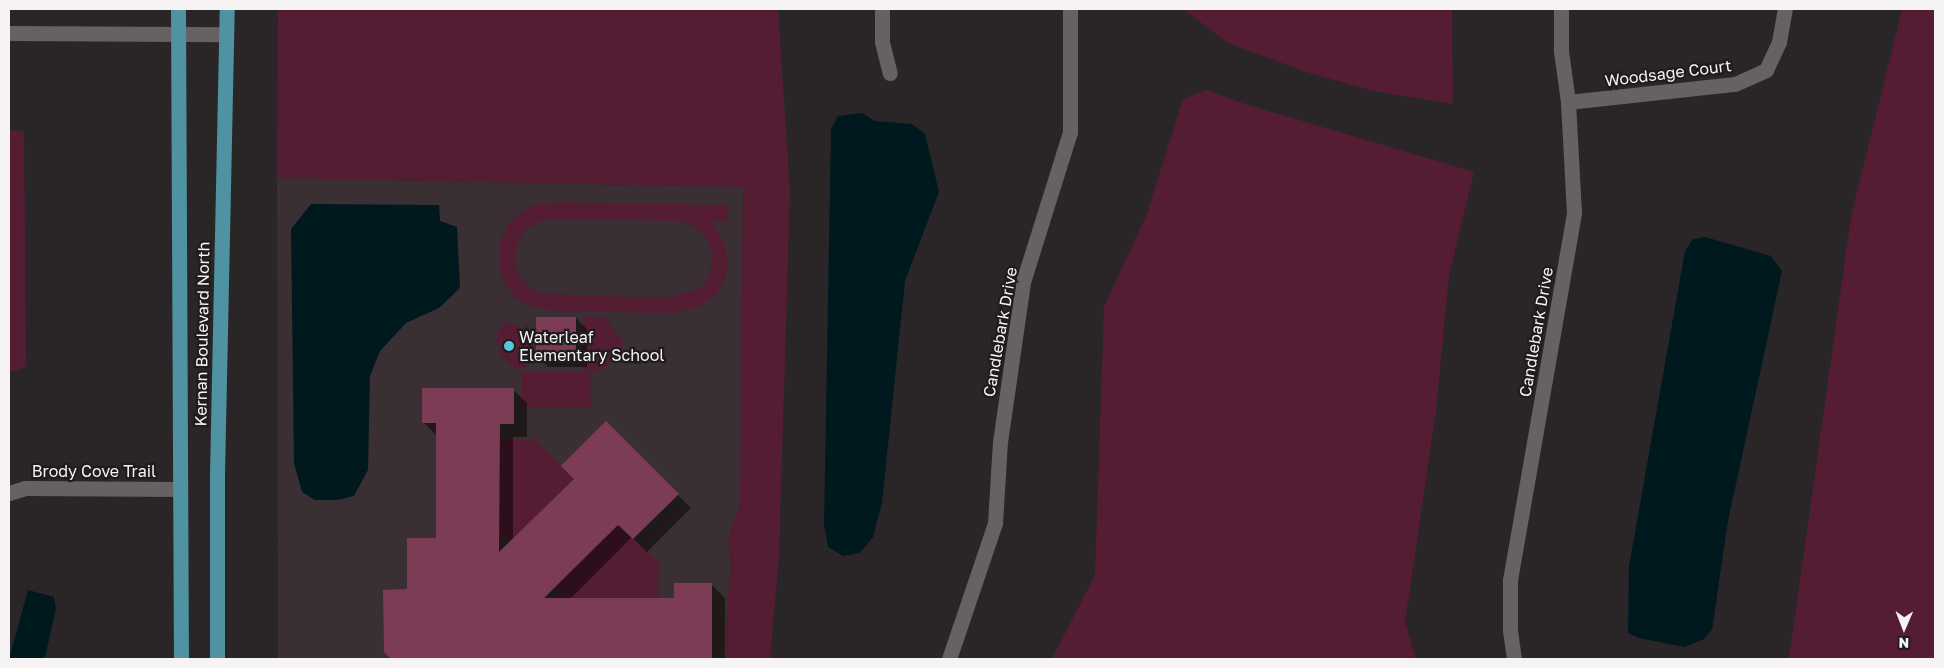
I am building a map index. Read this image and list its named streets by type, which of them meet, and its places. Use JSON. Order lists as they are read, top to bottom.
{
  "streets": {
    "main road": ["Kernan Boulevard North"],
    "street": ["Woodsage Court", "Candlebark Drive", "Brody Cove Trail"]
  },
  "crossings": [
    ["Woodsage Court", "Candlebark Drive"],
    ["Kernan Boulevard North", "Brody Cove Trail"]
  ],
  "places": ["Waterleaf Elementary School"],
  "north": "bottom"
}
